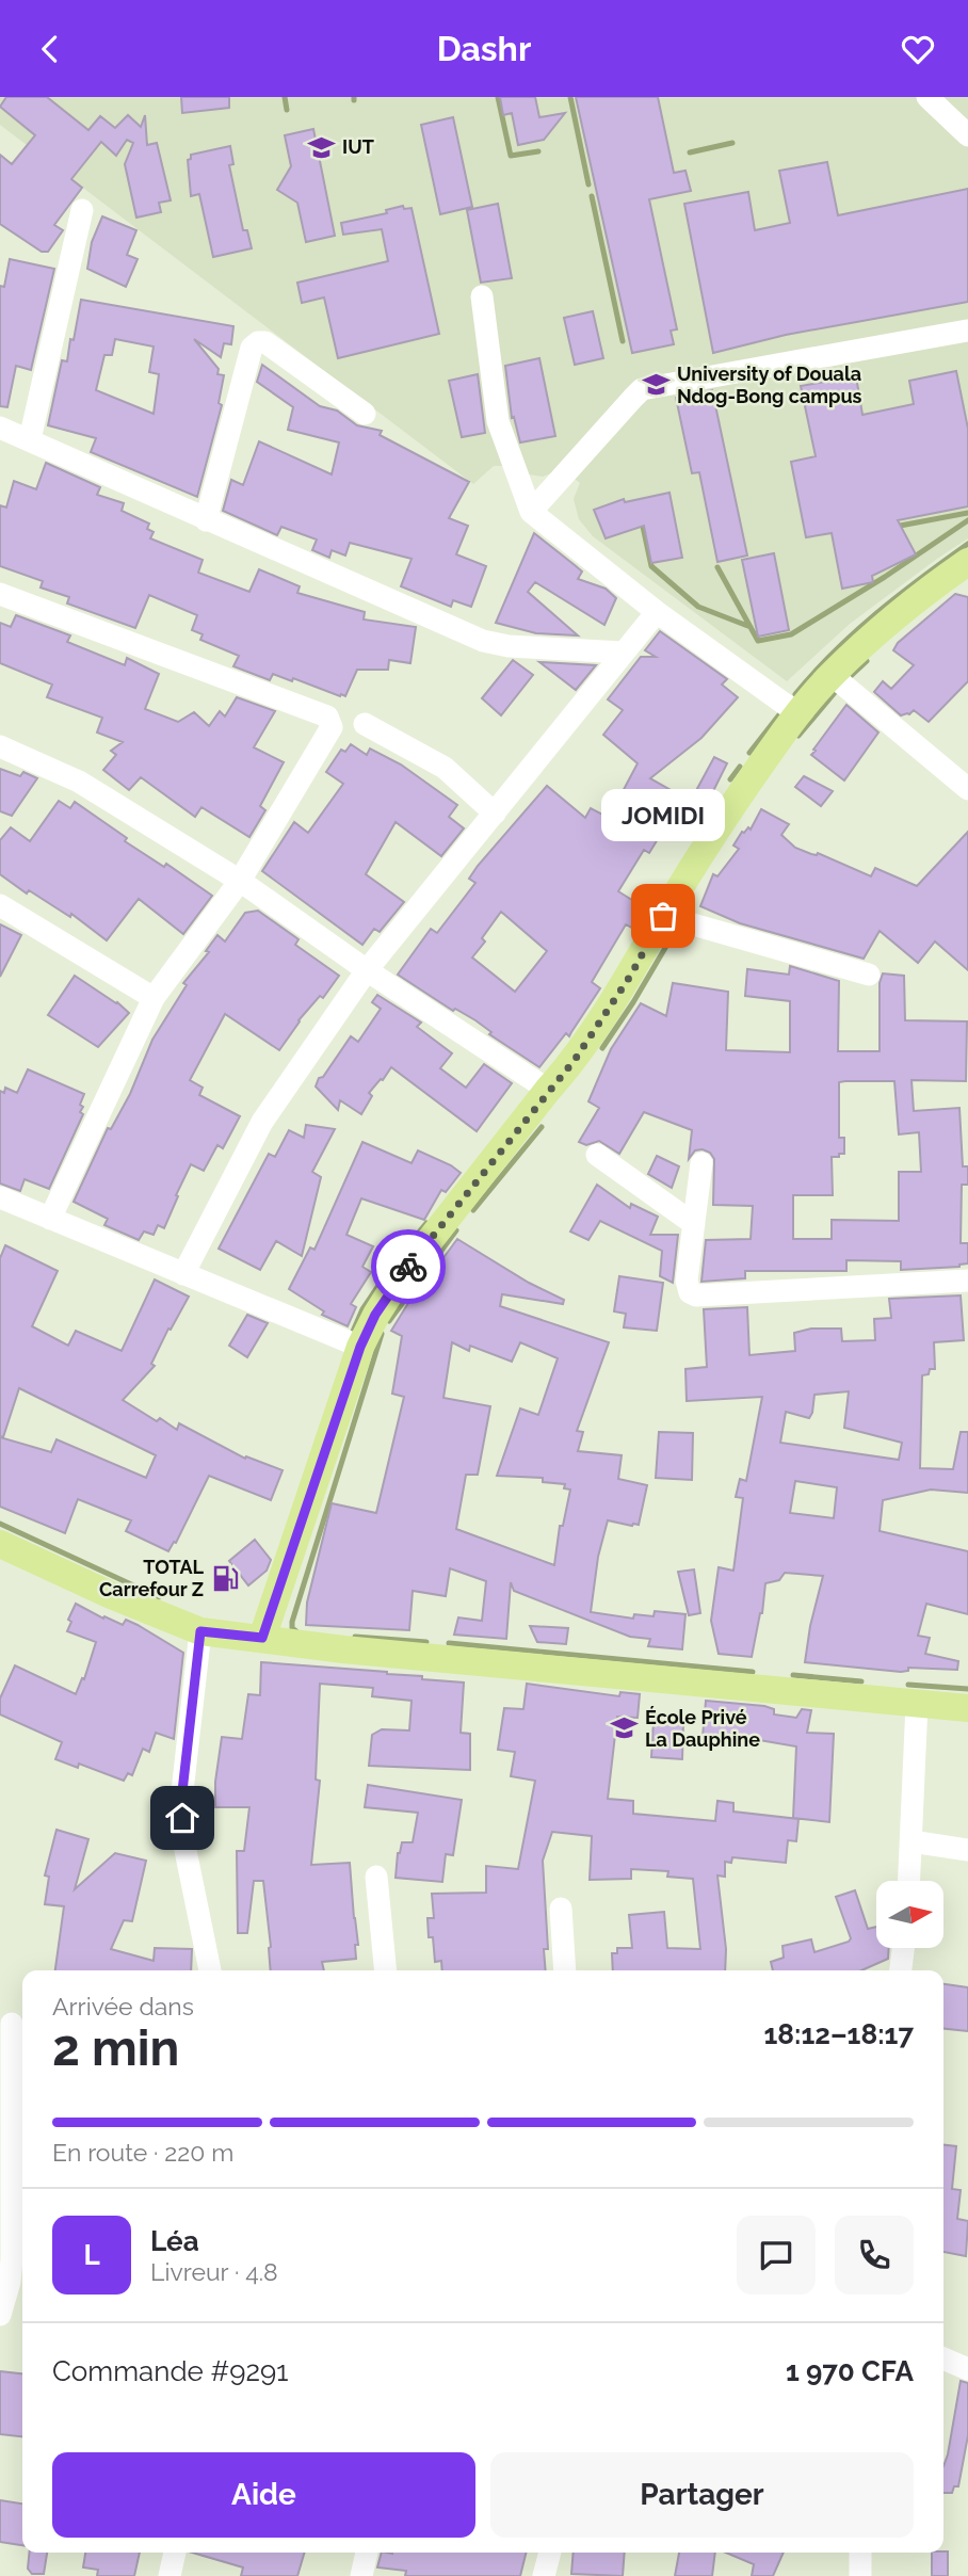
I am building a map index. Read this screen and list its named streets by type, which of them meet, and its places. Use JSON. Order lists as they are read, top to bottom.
{
  "places": {
    "school or university": ["IUT", "University of Douala Ndog-Bong campus", "École Privé La Dauphine"],
    "other": ["JOMIDI"],
    "fuel station": ["TOTAL Carrefour Z"]
  },
  "north": "right",
  "page": {
    "header": "Dashr",
    "bubble": "JOMIDI",
    "heading": ["2 min", "Arrivée dans", "18:12–18:17"],
    "panel": [
      "Léa",
      "Livreur · 4.8",
      "Commande #9291",
      "1 970 CFA"
    ],
    "bar": "En route · 220 m",
    "round": "L",
    "buttons": ["Aide", "Partager"]
  }
}
